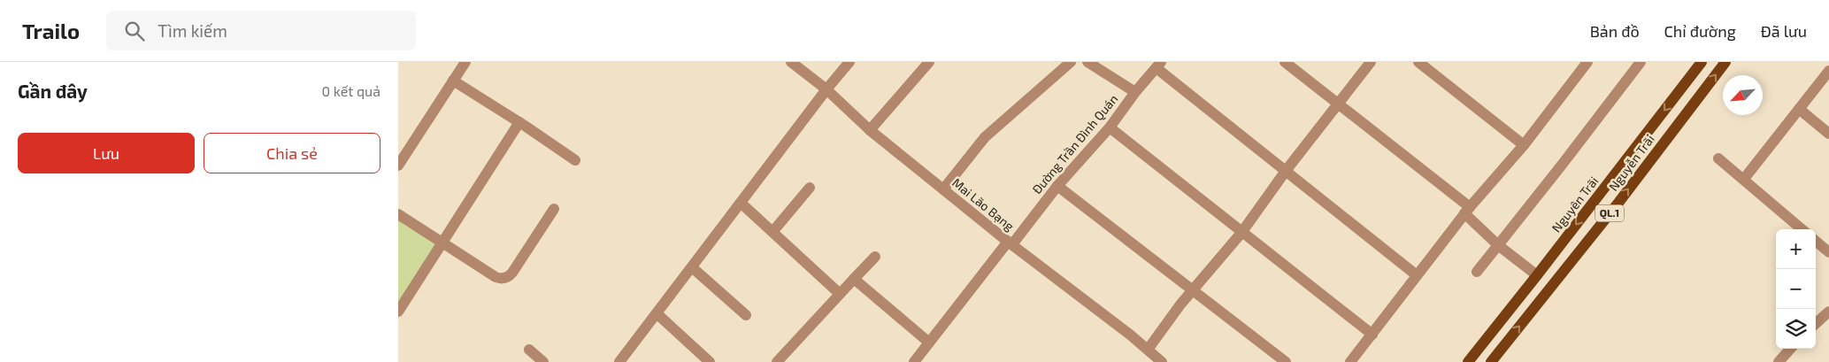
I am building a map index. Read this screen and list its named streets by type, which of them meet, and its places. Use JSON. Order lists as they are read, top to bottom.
{
  "streets": {
    "main road": ["Nguyễn Trãi", "Nguyên Trãi", "QL.1"],
    "street": ["Đường Trần Đình Quán", "Mai Lão Bạng"]
  },
  "crossings": [
    ["Đường Trần Đình Quán", "Mai Lão Bạng"]
  ],
  "one_way": ["Nguyễn Trãi", "Nguyên Trãi"],
  "north": "bottom left",
  "page": {
    "header": "Trailo",
    "search": "Tìm kiếm",
    "nav": ["Bản đồ", "Chỉ đường", "Đã lưu"],
    "heading": ["Gần đây", "0 kết quả"],
    "buttons": ["Lưu", "Chia sẻ"],
    "map_buttons": ["+", "−"]
  }
}
